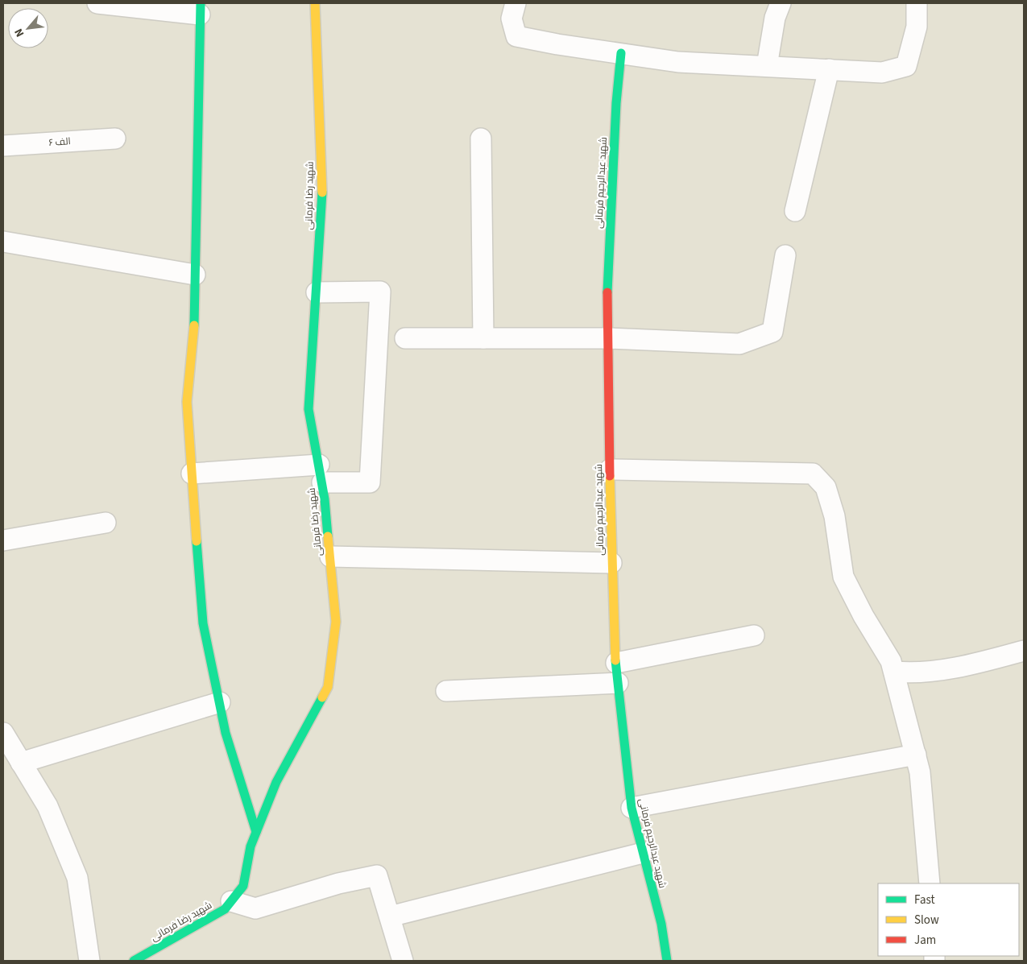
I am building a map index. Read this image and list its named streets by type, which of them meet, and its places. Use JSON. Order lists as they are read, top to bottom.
{
  "streets": {
    "street": ["۶ الف", "شهید عبدالرحیم فرمانی", "شهید رضا فرمانی"]
  },
  "legend": ["Fast", "Slow", "Jam"],
  "north": "bottom left"
}
